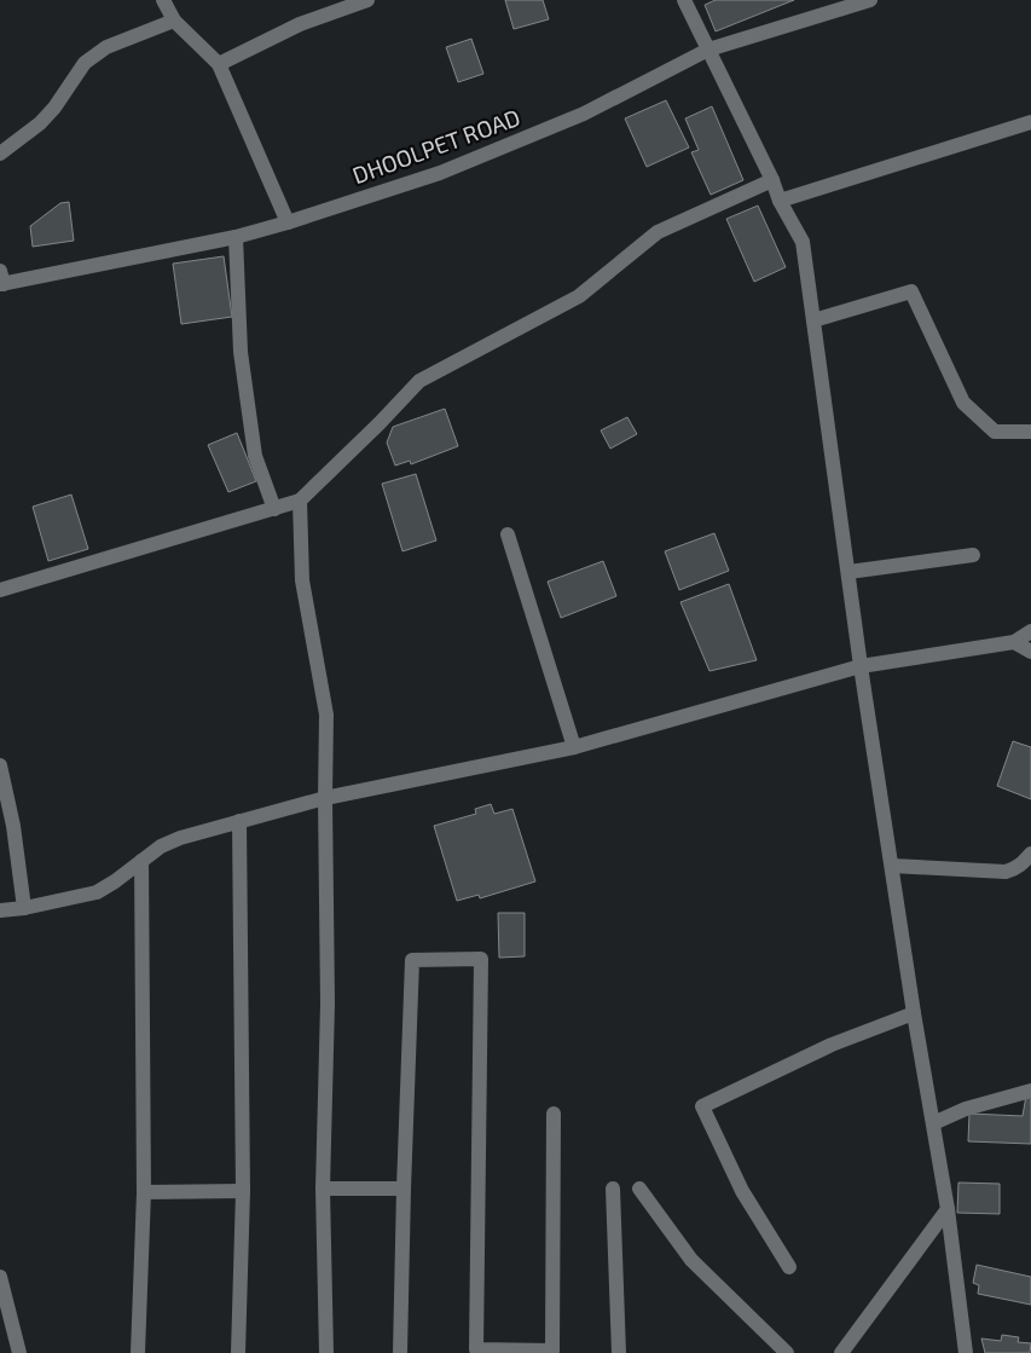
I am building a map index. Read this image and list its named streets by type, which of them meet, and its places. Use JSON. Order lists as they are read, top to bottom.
{
  "streets": {
    "street": ["DHOOLPET ROAD"]
  }
}
